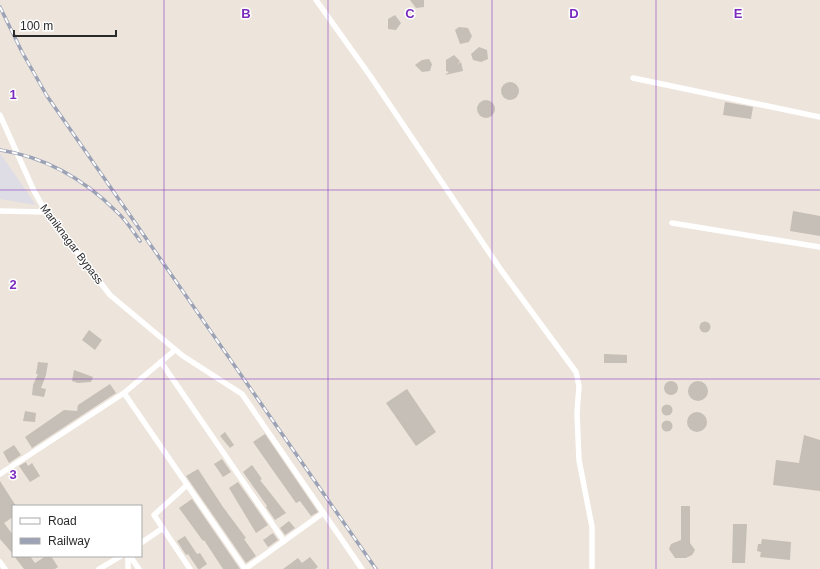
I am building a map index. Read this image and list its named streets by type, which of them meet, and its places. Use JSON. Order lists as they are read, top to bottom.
{
  "streets": {
    "street": ["Maniknagar Bypass"]
  },
  "legend": ["Road", "Railway"],
  "scale_bar": "100 m",
  "grid": {
    "columns": [
      "B",
      "C",
      "D",
      "E"
    ],
    "rows": ["1", "2", "3"]
  }
}
